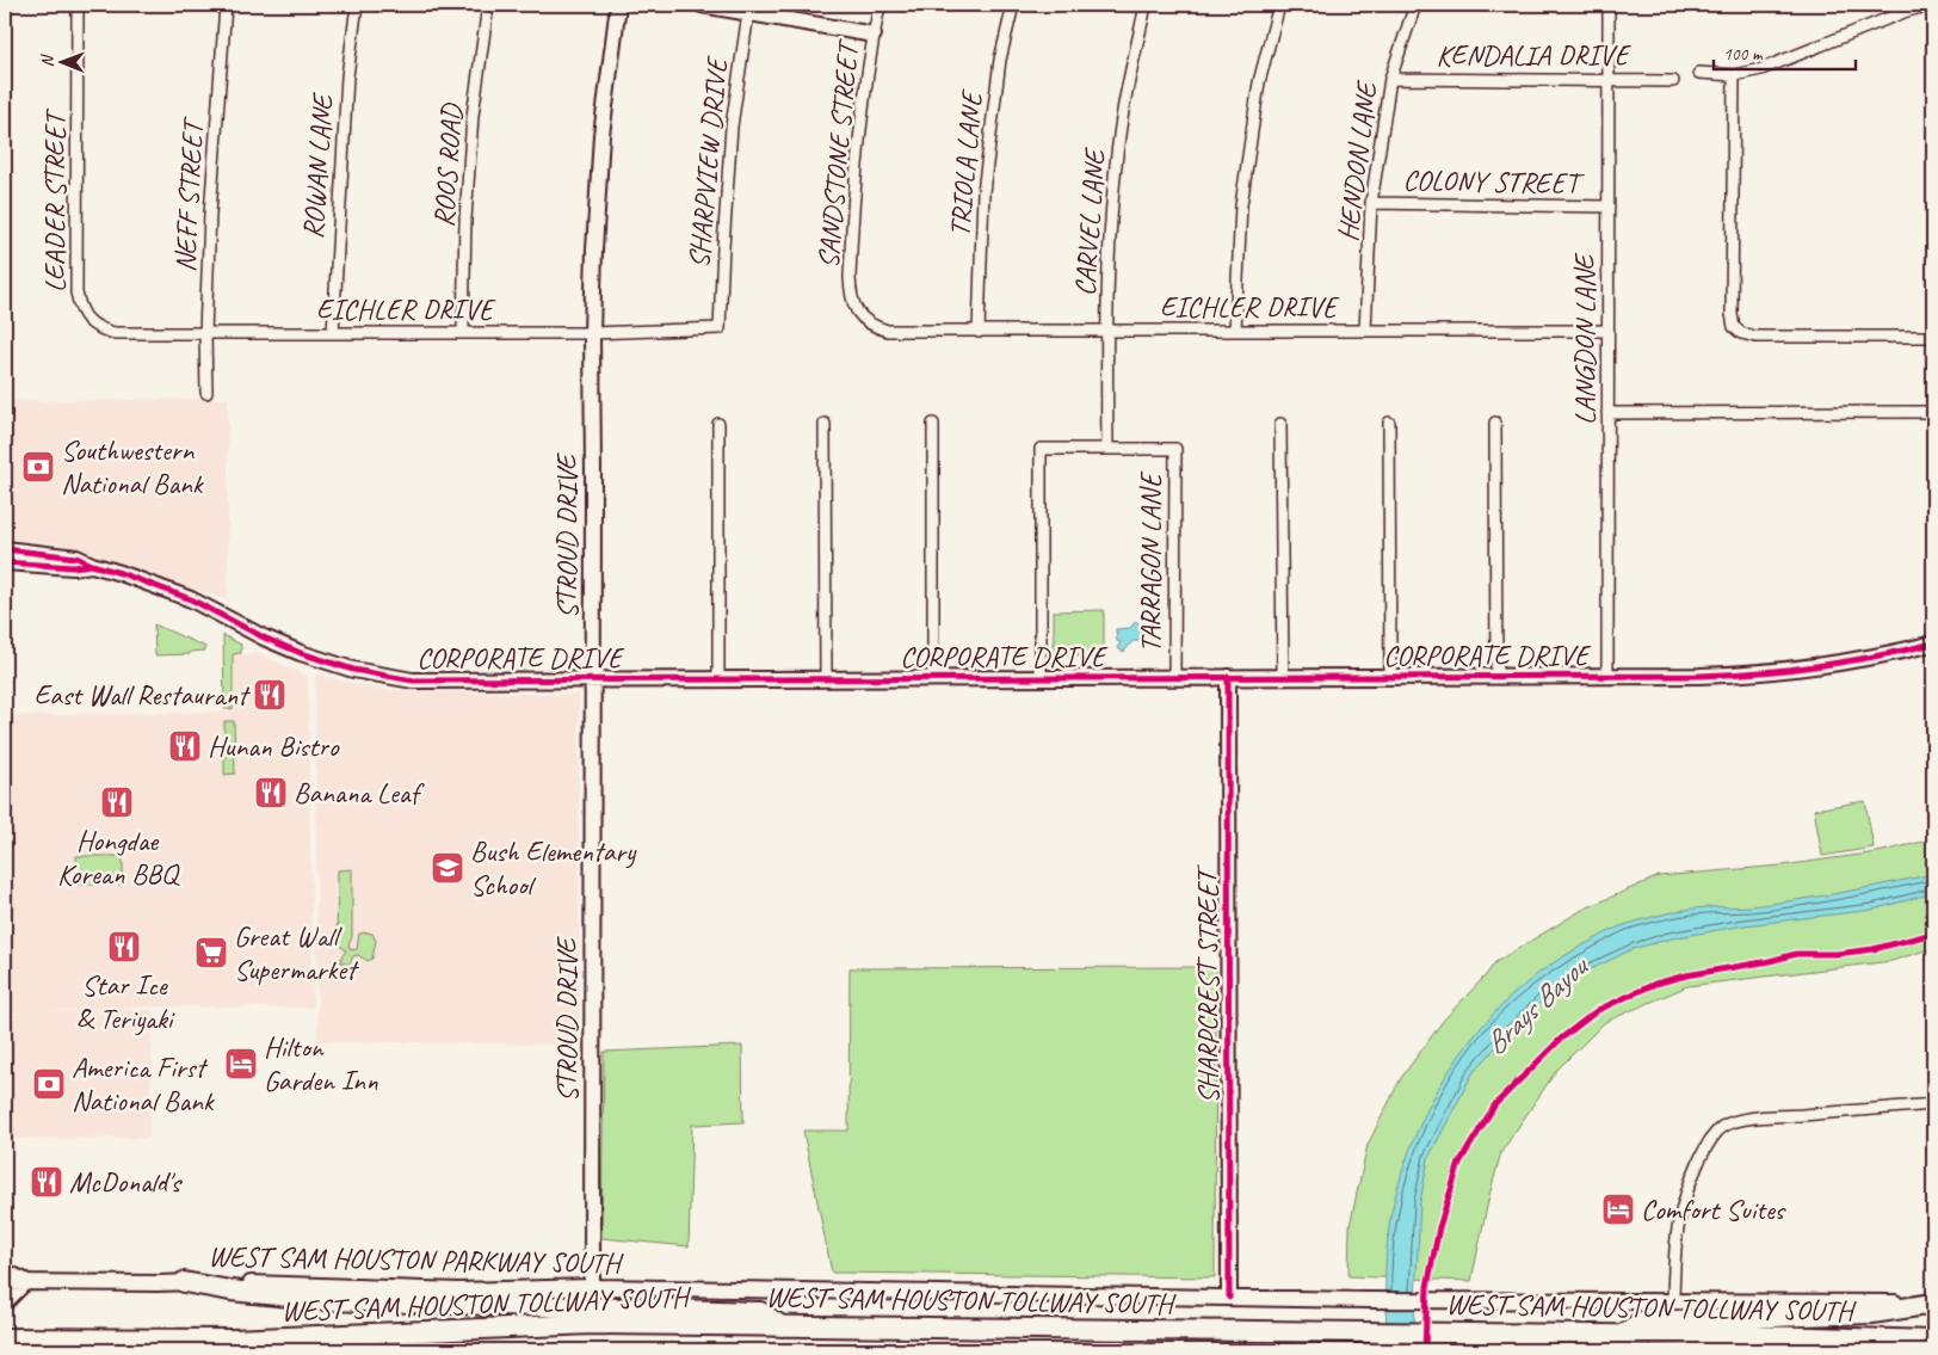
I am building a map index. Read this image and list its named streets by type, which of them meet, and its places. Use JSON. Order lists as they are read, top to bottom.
{
  "streets": {
    "highway": ["WEST SAM HOUSTON TOLLWAY SOUTH"],
    "street": [
      "KENDALIA DRIVE",
      "SANDSTONE STREET",
      "HENDON LANE",
      "SHARPVIEW DRIVE",
      "TRIOLA LANE",
      "ROOS ROAD",
      "ROWAN LANE",
      "COLONY STREET",
      "NEFF STREET",
      "LEADER STREET",
      "CARVEL LANE",
      "EICHLER DRIVE",
      "LANGDON LANE",
      "STROUD DRIVE",
      "TARRAGON LANE",
      "CORPORATE DRIVE",
      "SHARPCREST STREET",
      "WEST SAM HOUSTON PARKWAY SOUTH"
    ]
  },
  "crossings": [
    ["KENDALIA DRIVE", "HENDON LANE"],
    ["KENDALIA DRIVE", "LANGDON LANE"],
    ["SANDSTONE STREET", "EICHLER DRIVE"],
    ["HENDON LANE", "COLONY STREET"],
    ["HENDON LANE", "EICHLER DRIVE"],
    ["SHARPVIEW DRIVE", "EICHLER DRIVE"],
    ["TRIOLA LANE", "EICHLER DRIVE"],
    ["ROOS ROAD", "EICHLER DRIVE"],
    ["ROWAN LANE", "EICHLER DRIVE"],
    ["COLONY STREET", "LANGDON LANE"],
    ["NEFF STREET", "EICHLER DRIVE"],
    ["LEADER STREET", "EICHLER DRIVE"],
    ["CARVEL LANE", "EICHLER DRIVE"],
    ["CARVEL LANE", "TARRAGON LANE"],
    ["EICHLER DRIVE", "LANGDON LANE"],
    ["EICHLER DRIVE", "STROUD DRIVE"],
    ["LANGDON LANE", "CORPORATE DRIVE"],
    ["STROUD DRIVE", "CORPORATE DRIVE"],
    ["STROUD DRIVE", "WEST SAM HOUSTON PARKWAY SOUTH"],
    ["TARRAGON LANE", "CORPORATE DRIVE"],
    ["CORPORATE DRIVE", "SHARPCREST STREET"],
    ["SHARPCREST STREET", "WEST SAM HOUSTON PARKWAY SOUTH"]
  ],
  "water": ["Brays Bayou"],
  "places": {
    "bank": ["Southwestern National Bank", "America First National Bank"],
    "restaurant": [
      "East Wall Restaurant",
      "Hunan Bistro",
      "Banana Leaf",
      "Hongdae Korean BBQ",
      "Star Ice & Teriyaki",
      "McDonald's"
    ],
    "school or university": ["Bush Elementary School"],
    "supermarket": ["Great Wall Supermarket"],
    "hotel": ["Hilton Garden Inn", "Comfort Suites"]
  },
  "scale_bar": "100 m",
  "north": "left"
}
